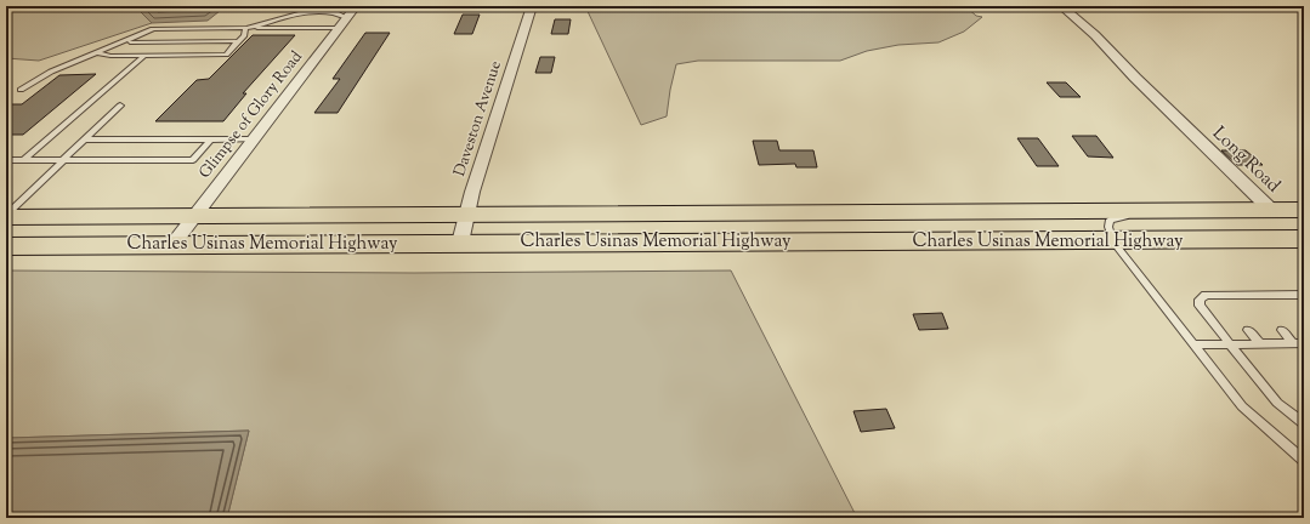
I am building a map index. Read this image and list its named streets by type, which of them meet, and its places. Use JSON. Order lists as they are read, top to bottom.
{
  "streets": {
    "highway": ["Charles Usinas Memorial Highway"],
    "street": ["Glimpse of Glory Road", "Daveston Avenue", "Long Road"]
  },
  "crossings": [
    ["Glimpse of Glory Road", "Charles Usinas Memorial Highway"],
    ["Daveston Avenue", "Charles Usinas Memorial Highway"],
    ["Long Road", "Charles Usinas Memorial Highway"]
  ]
}
